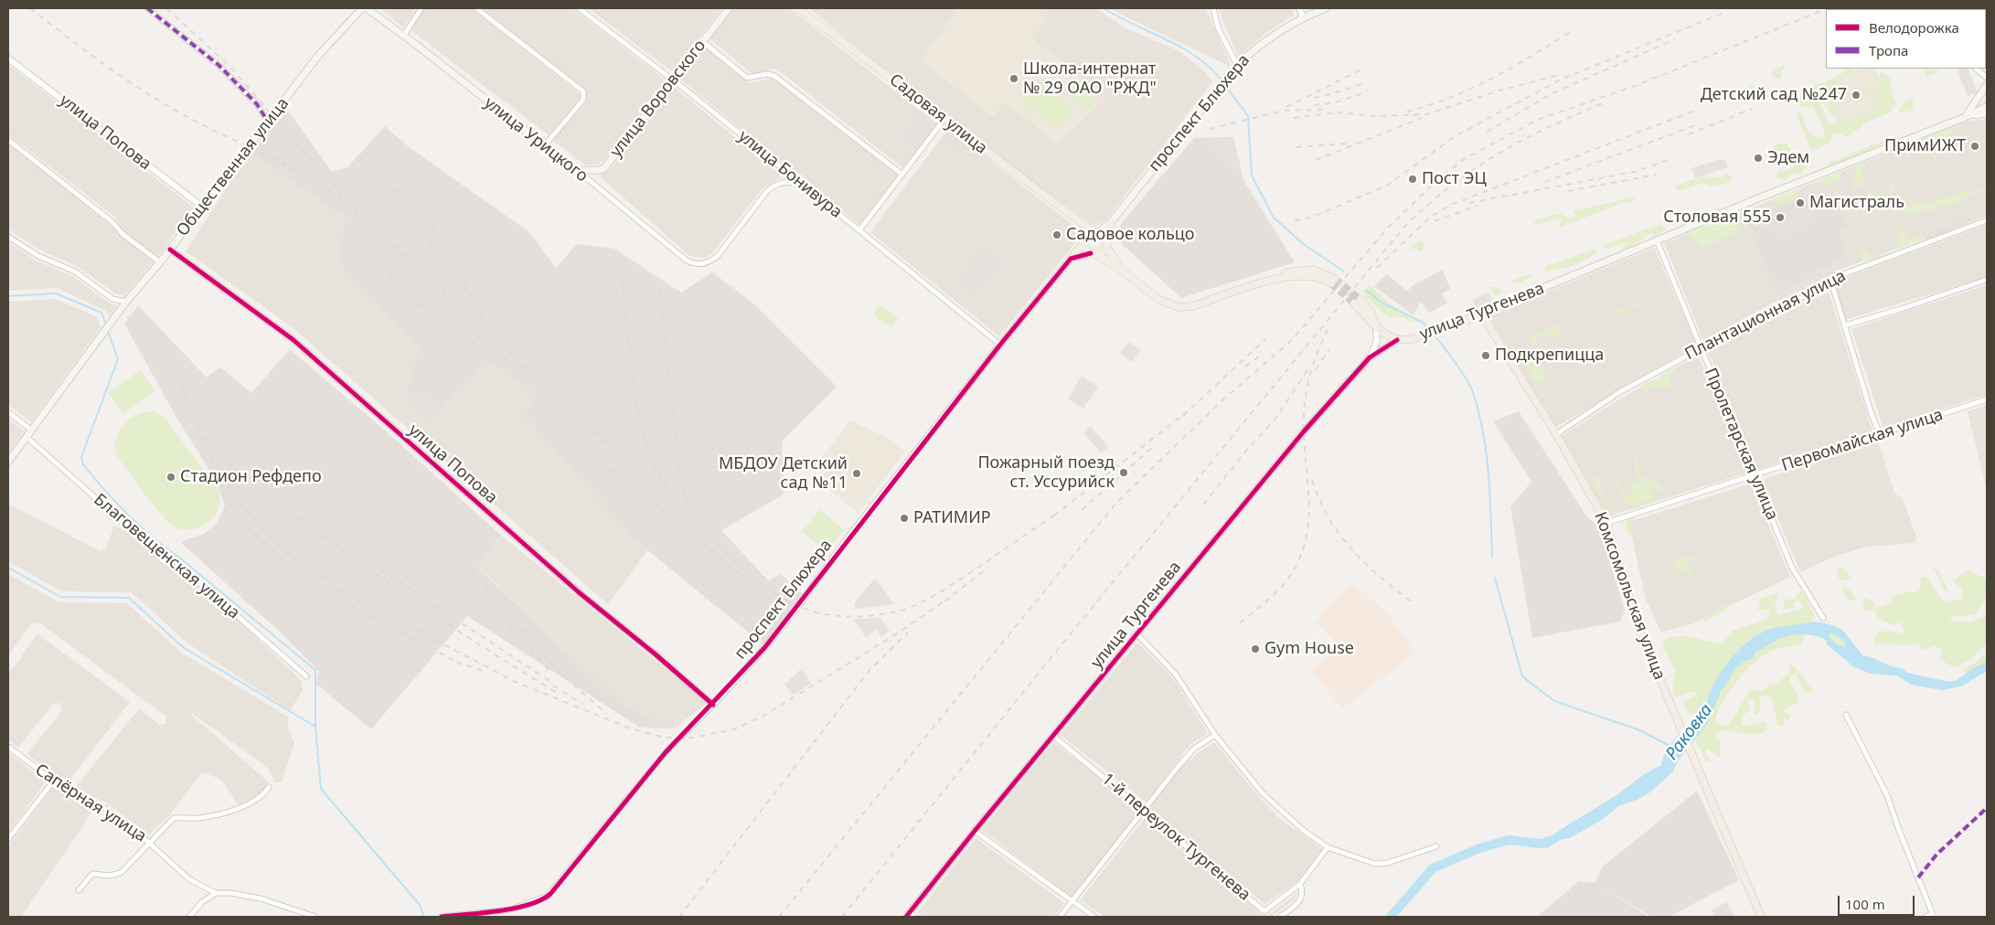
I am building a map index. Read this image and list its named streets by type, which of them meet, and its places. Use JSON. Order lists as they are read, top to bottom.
{
  "streets": {
    "main road": [
      "улица Воровского",
      "проспект Блюхера",
      "Садовая улица",
      "улица Урицкого",
      "Общественная улица",
      "улица Тургенева",
      "Комсомольская улица"
    ],
    "street": [
      "улица Попова",
      "улица Бонивура",
      "Плантационная улица",
      "Первомайская улица",
      "Пролетарская улица",
      "Благовещенская улица",
      "Сапёрная улица",
      "1-й переулок Тургенева"
    ]
  },
  "crossings": [
    ["улица Воровского", "улица Урицкого"],
    ["улица Воровского", "улица Бонивура"],
    ["проспект Блюхера", "Садовая улица"],
    ["проспект Блюхера", "улица Попова"],
    ["проспект Блюхера", "улица Бонивура"],
    ["улица Попова", "Общественная улица"],
    ["улица Урицкого", "улица Бонивура"],
    ["Общественная улица", "Благовещенская улица"],
    ["улица Тургенева", "Пролетарская улица"],
    ["улица Тургенева", "Комсомольская улица"],
    ["улица Тургенева", "1-й переулок Тургенева"],
    ["Плантационная улица", "Пролетарская улица"],
    ["Плантационная улица", "Комсомольская улица"],
    ["Первомайская улица", "Пролетарская улица"],
    ["Первомайская улица", "Комсомольская улица"]
  ],
  "water": ["Раковка"],
  "places": [
    "Школа-интернат № 29 ОАО \"РЖД\"",
    "Детский сад №247",
    "ПримИЖТ",
    "Эдем",
    "Пост ЭЦ",
    "Магистраль",
    "Столовая 555",
    "Садовое кольцо",
    "Подкрепицца",
    "Пожарный поезд ст. Уссурийск",
    "МБДОУ Детский сад №11",
    "Стадион Рефдепо",
    "РАТИМИР",
    "Gym House"
  ],
  "legend": ["Велодорожка", "Тропа"],
  "scale_bar": "100 m"
}
